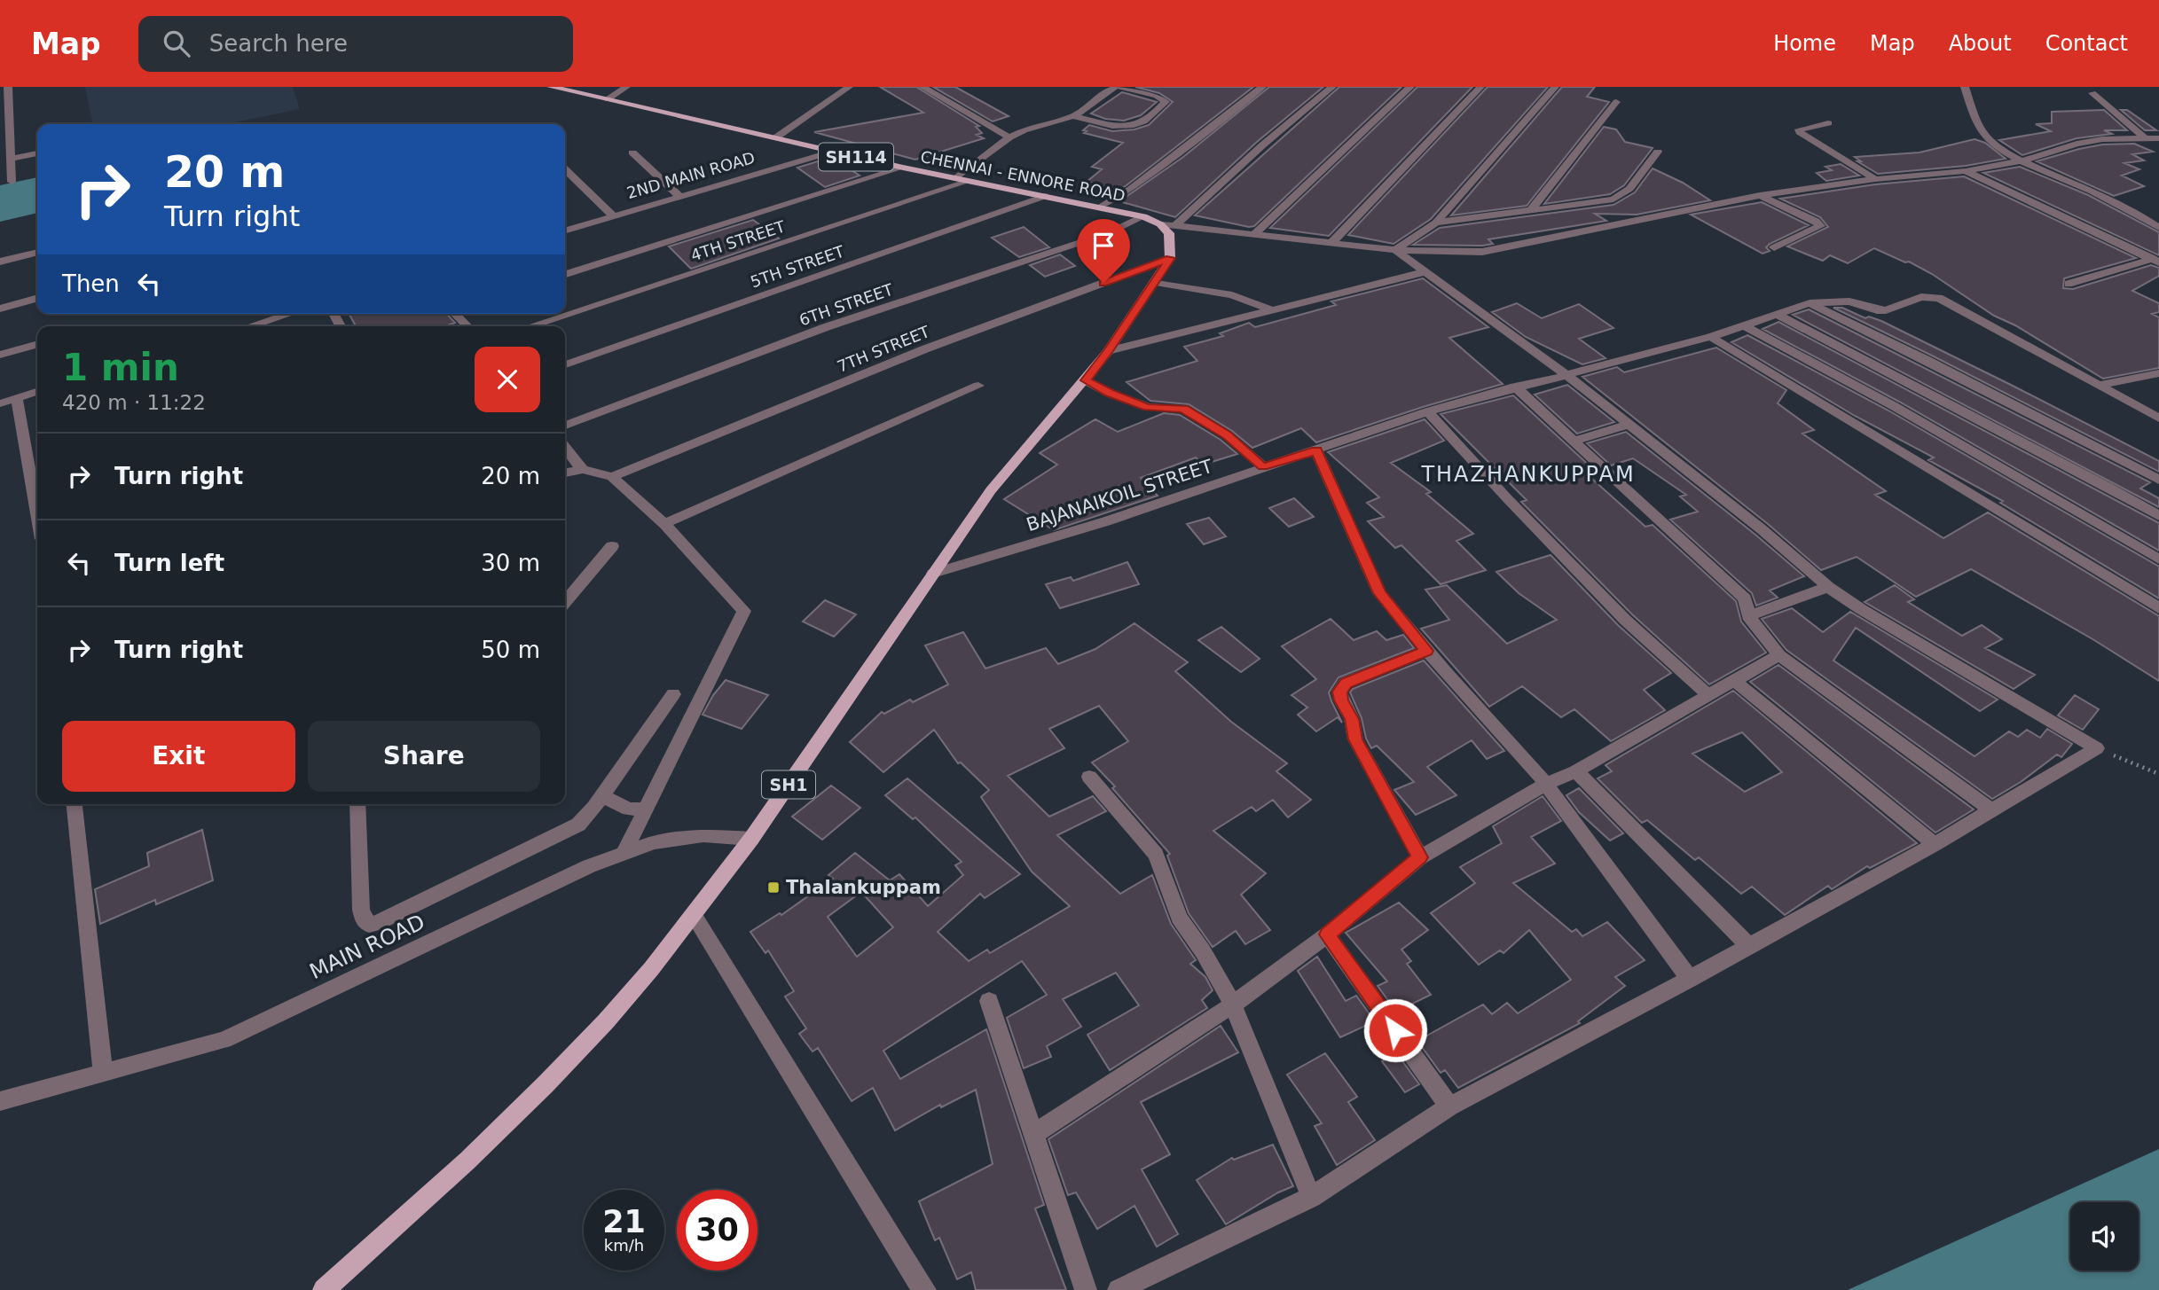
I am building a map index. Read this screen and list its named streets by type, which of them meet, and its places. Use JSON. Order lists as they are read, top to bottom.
{
  "streets": {
    "main road": ["SH114", "CHENNAI - ENNORE ROAD", "SH1"],
    "street": [
      "2ND MAIN ROAD",
      "4TH STREET",
      "5TH STREET",
      "6TH STREET",
      "7TH STREET",
      "BAJANAIKOIL STREET",
      "MAIN ROAD"
    ]
  },
  "crossings": [
    ["2ND MAIN ROAD", "CHENNAI - ENNORE ROAD"],
    ["CHENNAI - ENNORE ROAD", "4TH STREET"],
    ["CHENNAI - ENNORE ROAD", "5TH STREET"],
    ["CHENNAI - ENNORE ROAD", "6TH STREET"],
    ["7TH STREET", "SH1"],
    ["BAJANAIKOIL STREET", "SH1"],
    ["SH1", "MAIN ROAD"]
  ],
  "districts": ["THAZHANKUPPAM"],
  "places": {
    "transit": ["Thalankuppam"]
  },
  "page": {
    "header": "Map",
    "search": "Search here",
    "nav": [
      "Home",
      "Map",
      "About",
      "Contact"
    ],
    "turn": ["20 m", "Turn right"],
    "then": "Then",
    "heading": ["1 min", "420 m · 11:22"],
    "list": [
      {
        "name": "Turn right",
        "value": "20 m"
      },
      {
        "name": "Turn left",
        "value": "30 m"
      },
      {
        "name": "Turn right",
        "value": "50 m"
      }
    ],
    "buttons": ["Exit", "Share"],
    "speed": "21 km/h",
    "limit": "30"
  }
}
